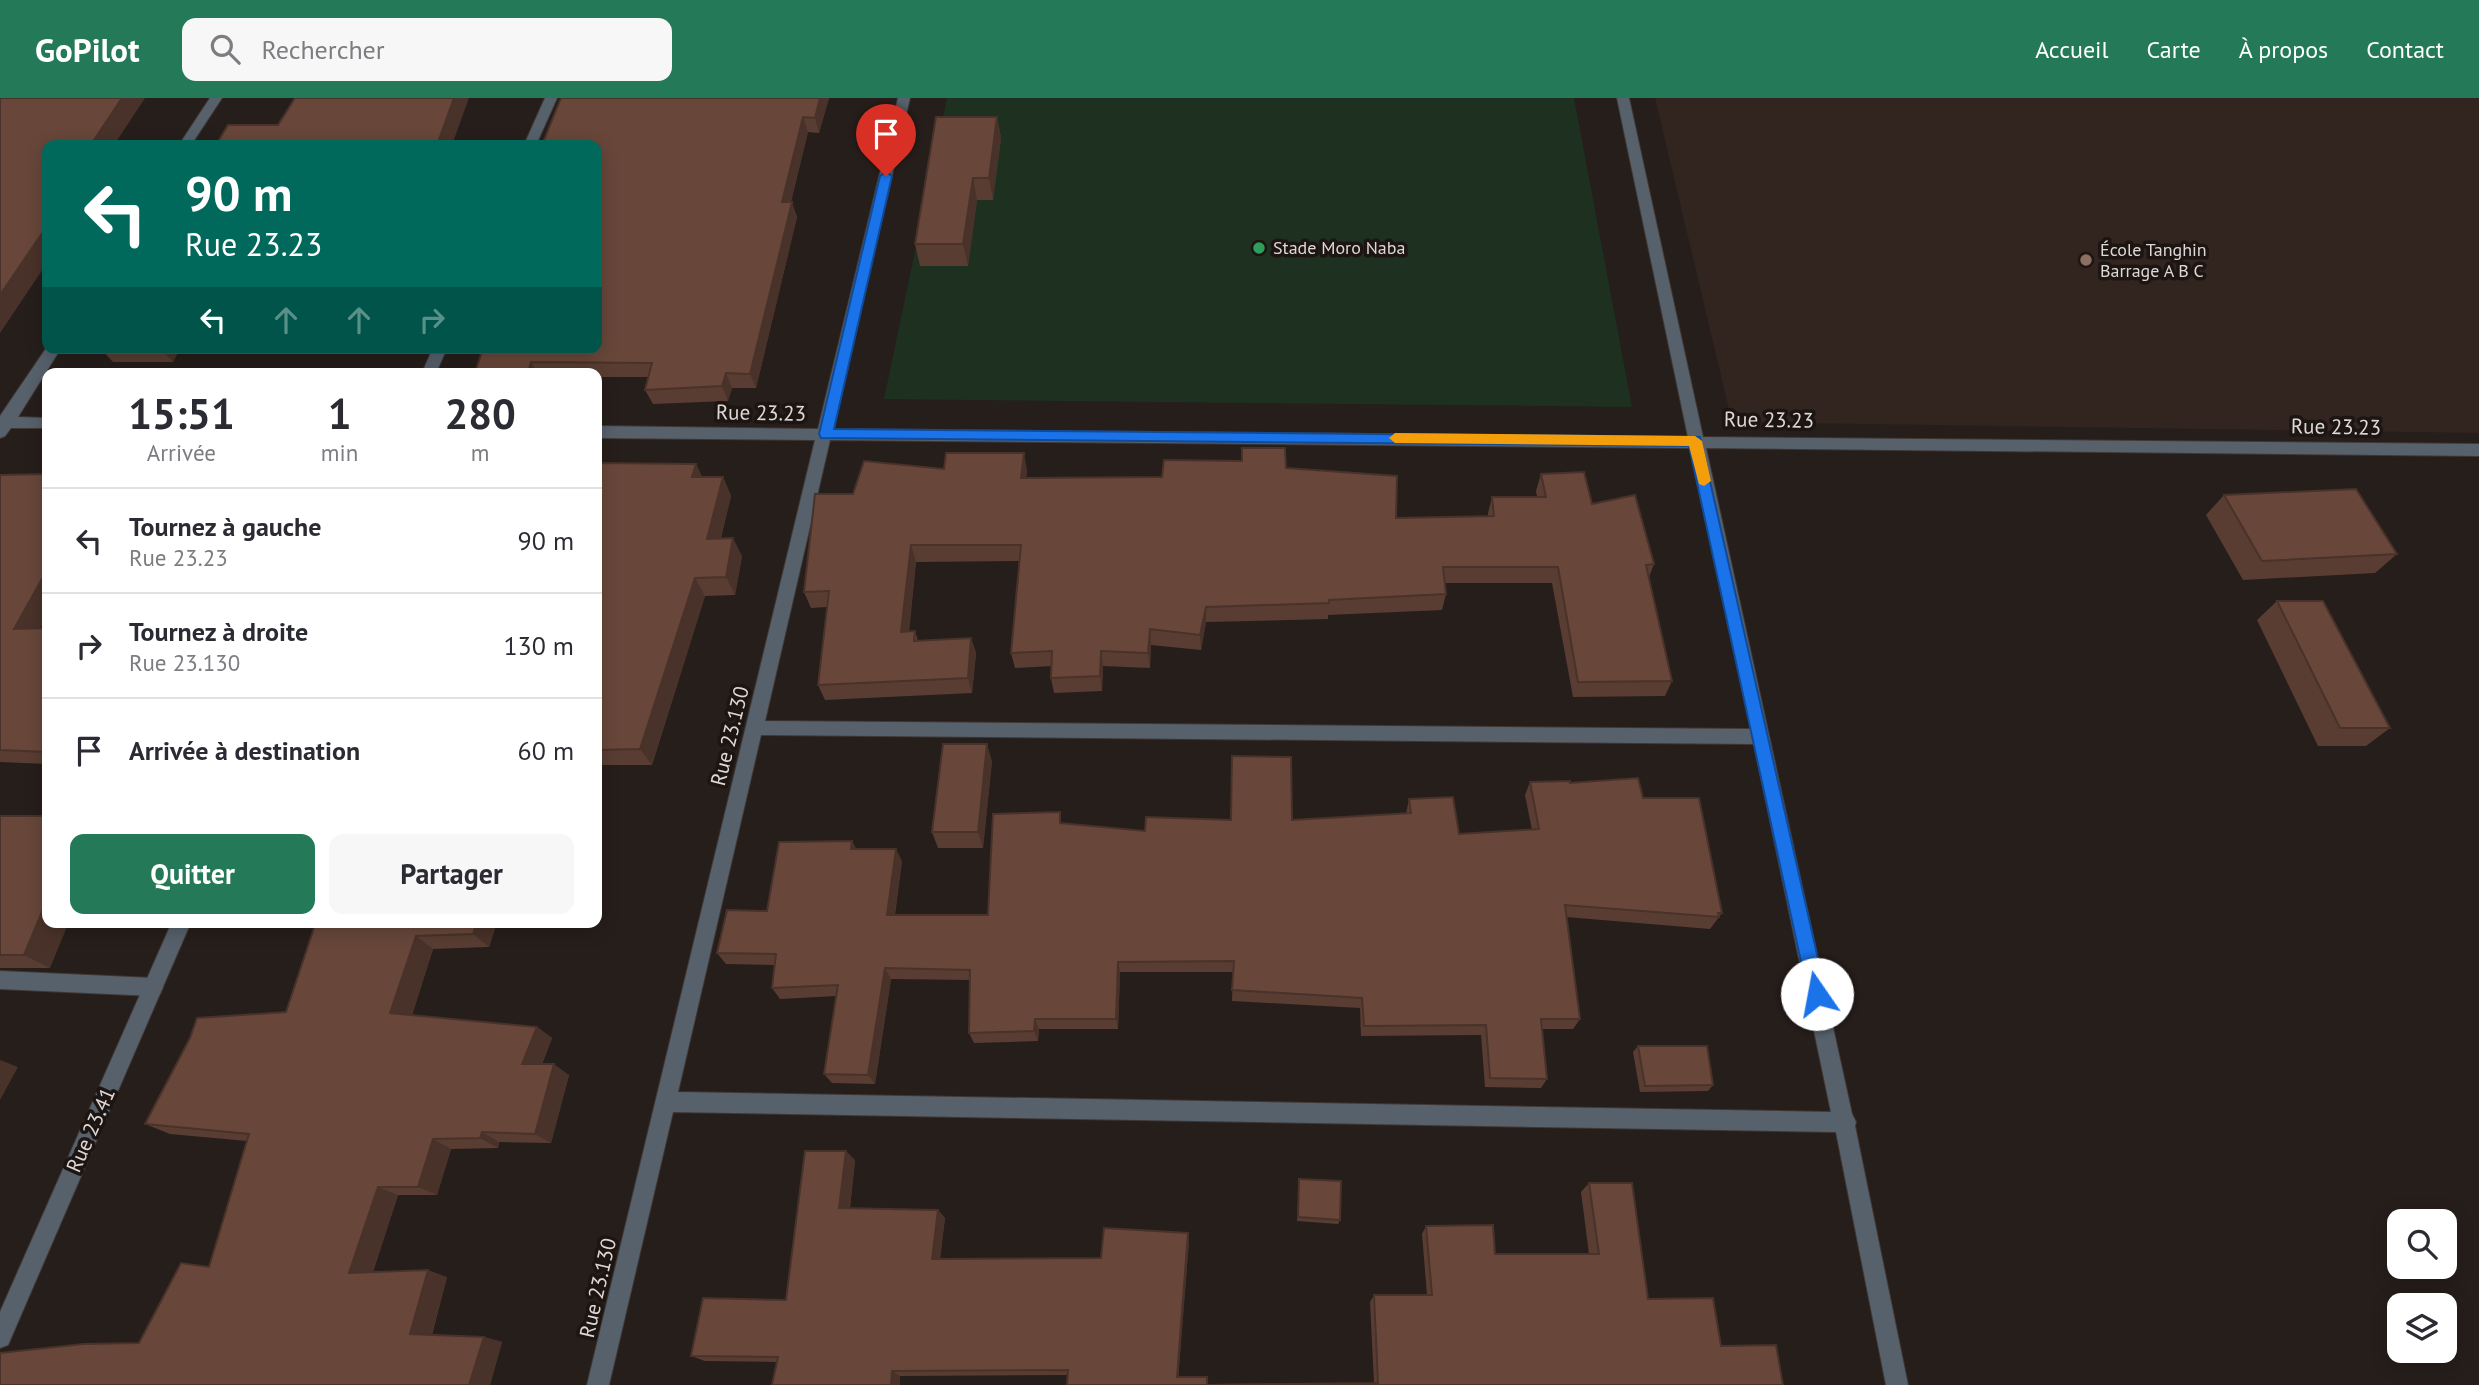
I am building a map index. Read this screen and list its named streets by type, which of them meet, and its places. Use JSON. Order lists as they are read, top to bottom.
{
  "streets": {
    "street": ["Rue 23.23", "Rue 23.130", "Rue 23.41"]
  },
  "crossings": [
    ["Rue 23.23", "Rue 23.130"]
  ],
  "places": ["Stade Moro Naba", "École Tanghin Barrage A B C"],
  "page": {
    "header": "GoPilot",
    "search": "Rechercher",
    "nav": [
      "Accueil",
      "Carte",
      "À propos",
      "Contact"
    ],
    "turn": ["90 m", "Rue 23.23"],
    "eta": [
      "15:51",
      "Arrivée",
      "1",
      "min",
      "280",
      "m"
    ],
    "list": [
      {
        "name": "Tournez à gauche",
        "note": "Rue 23.23",
        "value": "90 m"
      },
      {
        "name": "Tournez à droite",
        "note": "Rue 23.130",
        "value": "130 m"
      },
      {
        "name": "Arrivée à destination",
        "value": "60 m"
      }
    ],
    "buttons": ["Quitter", "Partager"]
  }
}
